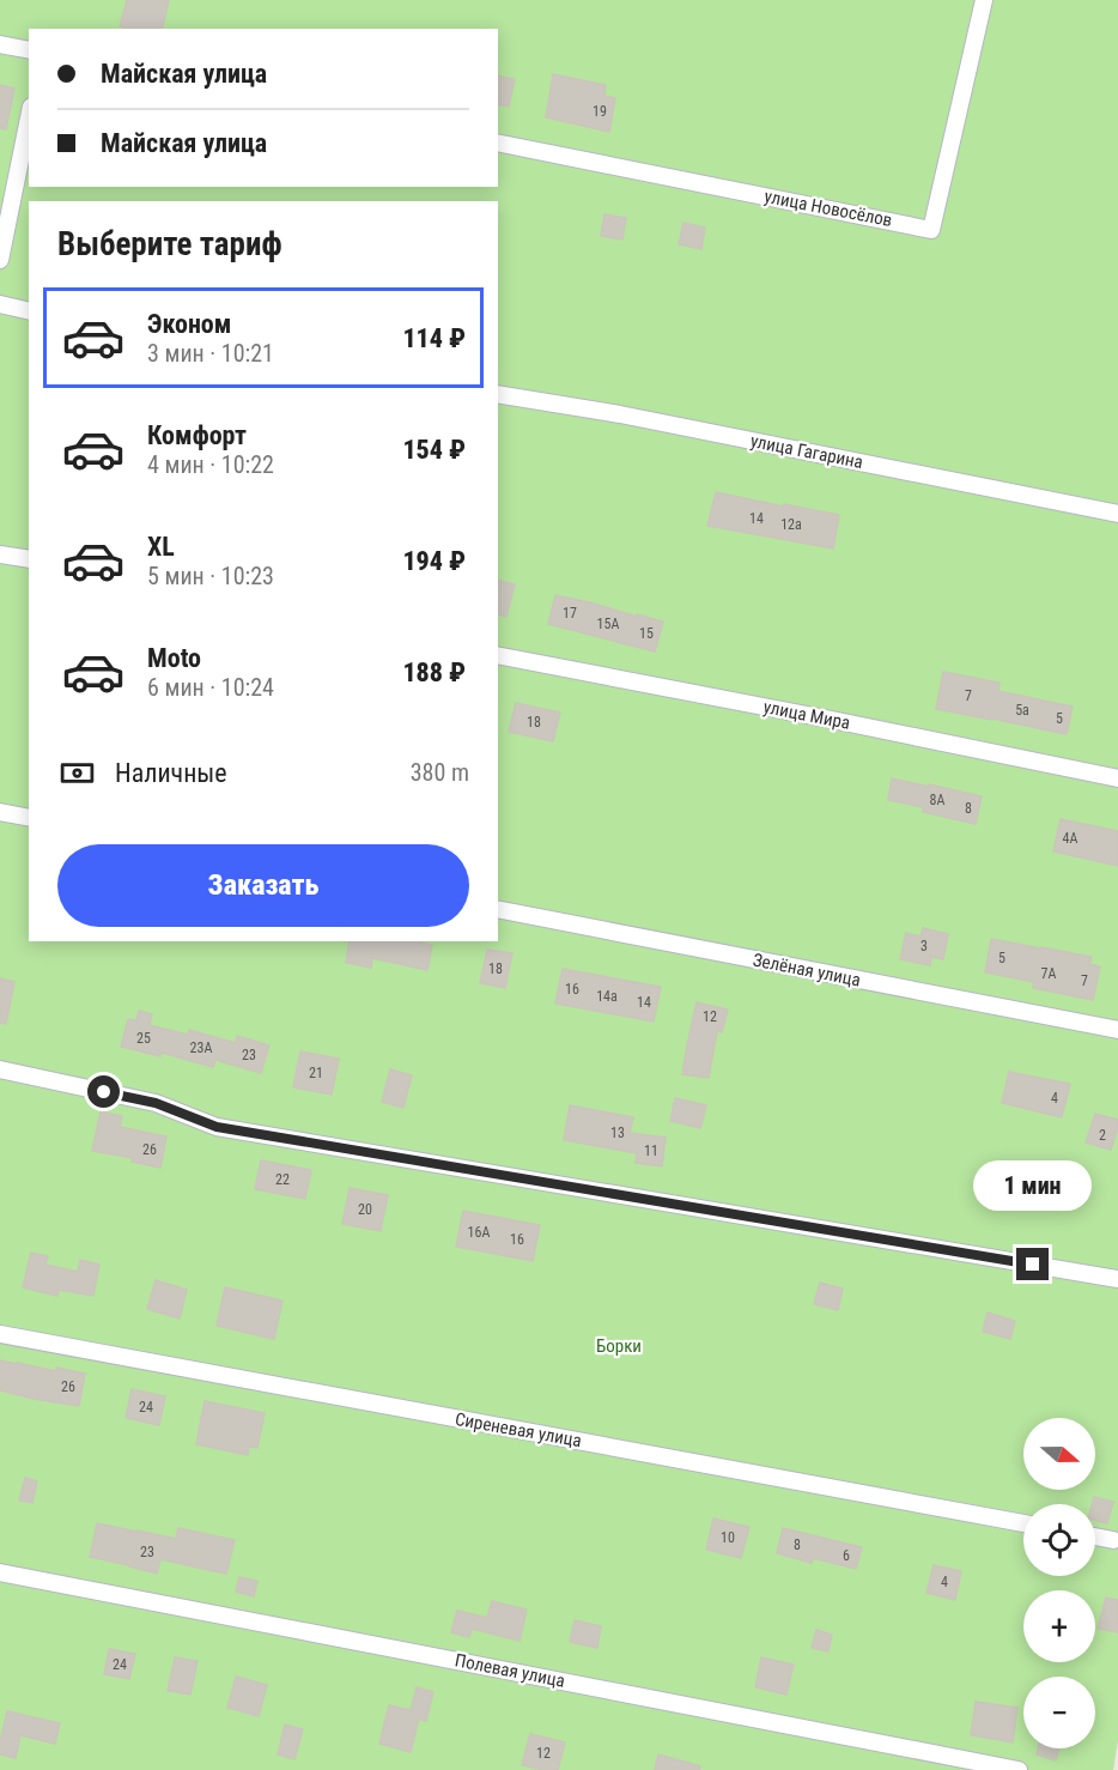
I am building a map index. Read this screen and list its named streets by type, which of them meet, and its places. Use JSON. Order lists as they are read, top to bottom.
{
  "streets": {
    "street": [
      "улица Новосёлов",
      "улица Гагарина",
      "улица Мира",
      "Зелёная улица",
      "Сиреневая улица",
      "Полевая улица"
    ]
  },
  "parks": ["Борки"],
  "house_numbers": [
    "19",
    "14",
    "12а",
    "17",
    "15А",
    "15",
    "7",
    "5а",
    "5",
    "18",
    "8А",
    "8",
    "4А",
    "3",
    "5",
    "18",
    "7А",
    "7",
    "16",
    "14а",
    "14",
    "12",
    "25",
    "23А",
    "23",
    "21",
    "4",
    "13",
    "2",
    "26",
    "11",
    "22",
    "20",
    "16А",
    "16",
    "26",
    "24",
    "10",
    "8",
    "23",
    "6",
    "4",
    "24",
    "12"
  ],
  "north": "right",
  "page": {
    "banner": ["Майская улица", "Майская улица"],
    "heading": "Выберите тариф",
    "list": [
      {
        "name": "Эконом",
        "note": "3 мин · 10:21",
        "value": "114 ₽"
      },
      {
        "name": "Комфорт",
        "note": "4 мин · 10:22",
        "value": "154 ₽"
      },
      {
        "name": "XL",
        "note": "5 мин · 10:23",
        "value": "194 ₽"
      },
      {
        "name": "Moto",
        "note": "6 мин · 10:24",
        "value": "188 ₽"
      }
    ],
    "pay": ["Наличные", "380 m"],
    "buttons": "Заказать",
    "bubble": "1 мин",
    "map_buttons": ["+", "−"]
  }
}
